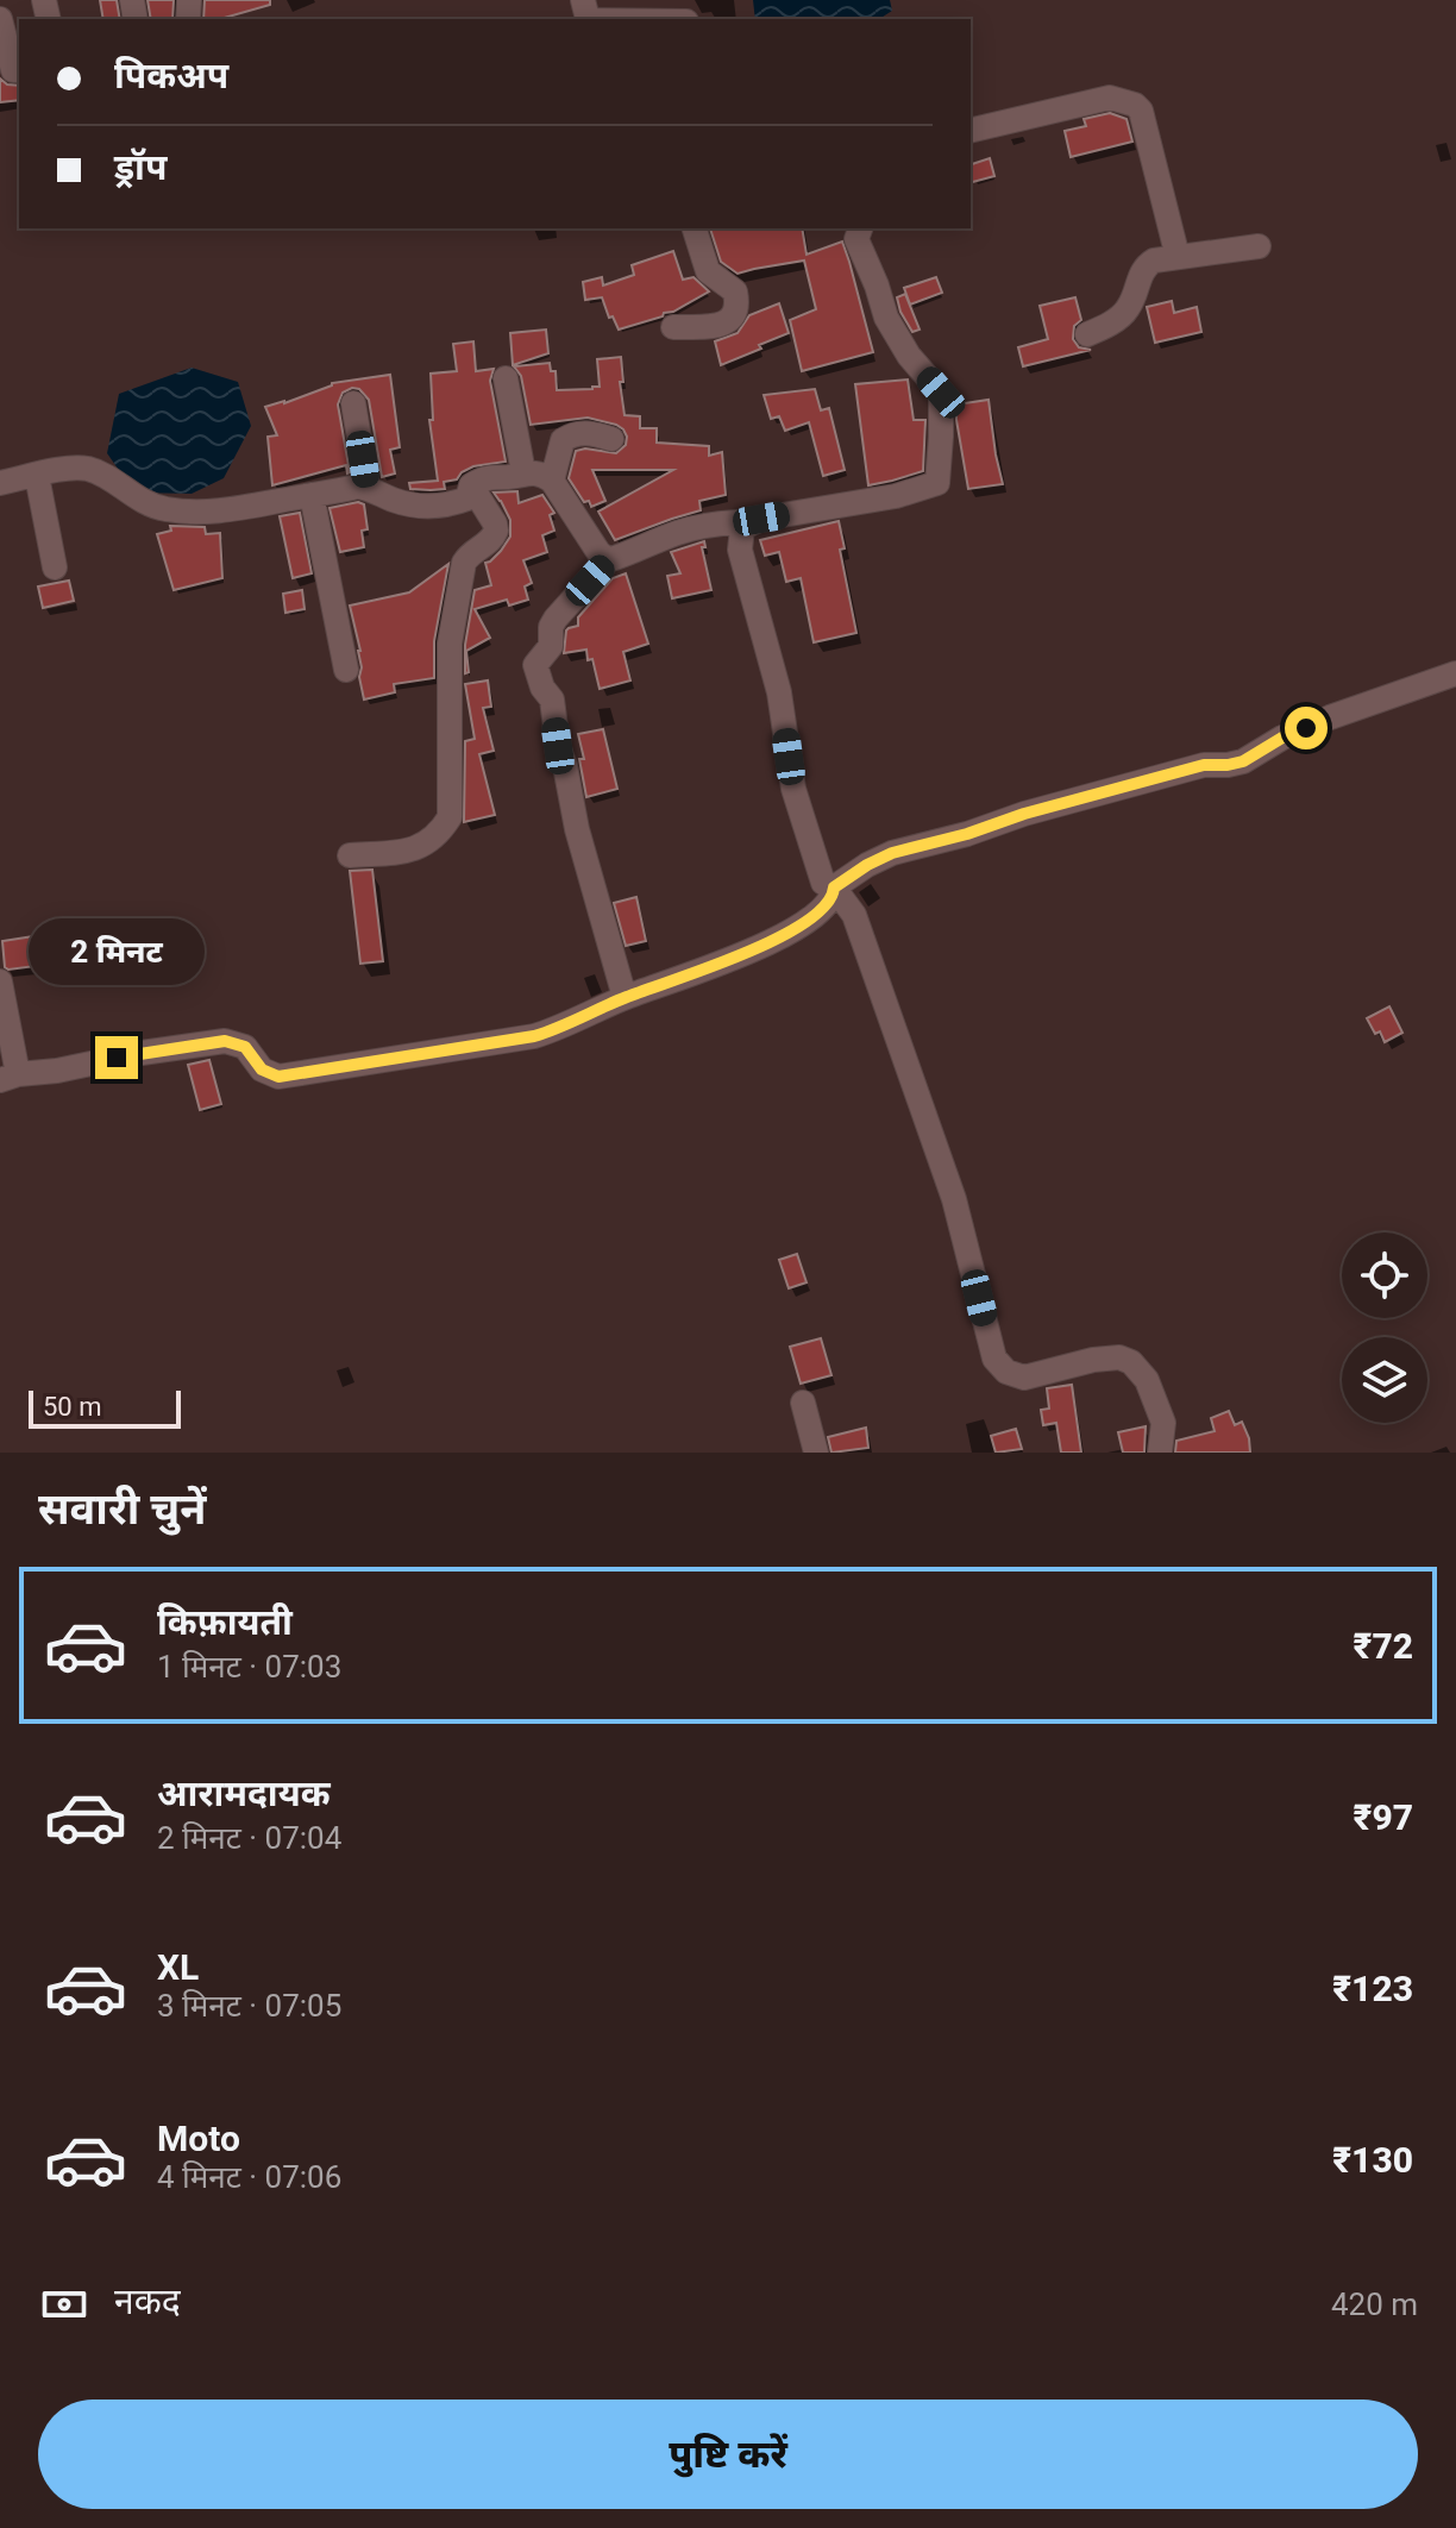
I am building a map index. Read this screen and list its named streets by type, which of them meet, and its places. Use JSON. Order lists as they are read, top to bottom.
{
  "scale_bar": "50 m",
  "page": {
    "banner": ["पिकअप", "ड्रॉप"],
    "bubble": "2 मिनट",
    "scale": "50 m",
    "heading": "सवारी चुनें",
    "list": [
      {
        "name": "किफ़ायती",
        "note": "1 मिनट · 07:03",
        "value": "₹72"
      },
      {
        "name": "आरामदायक",
        "note": "2 मिनट · 07:04",
        "value": "₹97"
      },
      {
        "name": "XL",
        "note": "3 मिनट · 07:05",
        "value": "₹123"
      },
      {
        "name": "Moto",
        "note": "4 मिनट · 07:06",
        "value": "₹130"
      }
    ],
    "pay": ["नकद", "420 m"],
    "buttons": "पुष्टि करें"
  }
}
